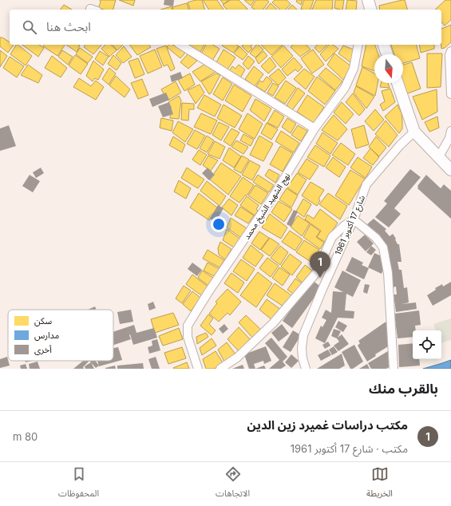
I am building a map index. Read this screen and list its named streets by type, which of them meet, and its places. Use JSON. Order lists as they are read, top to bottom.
{
  "streets": {
    "street": ["نهج الشهيد الشيخ محمد", "شارع 17 أكتوبر 1961"]
  },
  "legend": ["سكن", "مدارس", "أخرى"],
  "north": "bottom",
  "page": {
    "search": "ابحث هنا",
    "pins": "1",
    "heading": "بالقرب منك",
    "list": [
      {
        "mark": "1",
        "name": "مكتب دراسات غميرد زين الدين",
        "note": "مكتب · شارع 17 أكتوبر 1961",
        "value": "80 m"
      }
    ],
    "nav": ["الخريطة", "الاتجاهات", "المحفوظات"]
  }
}
